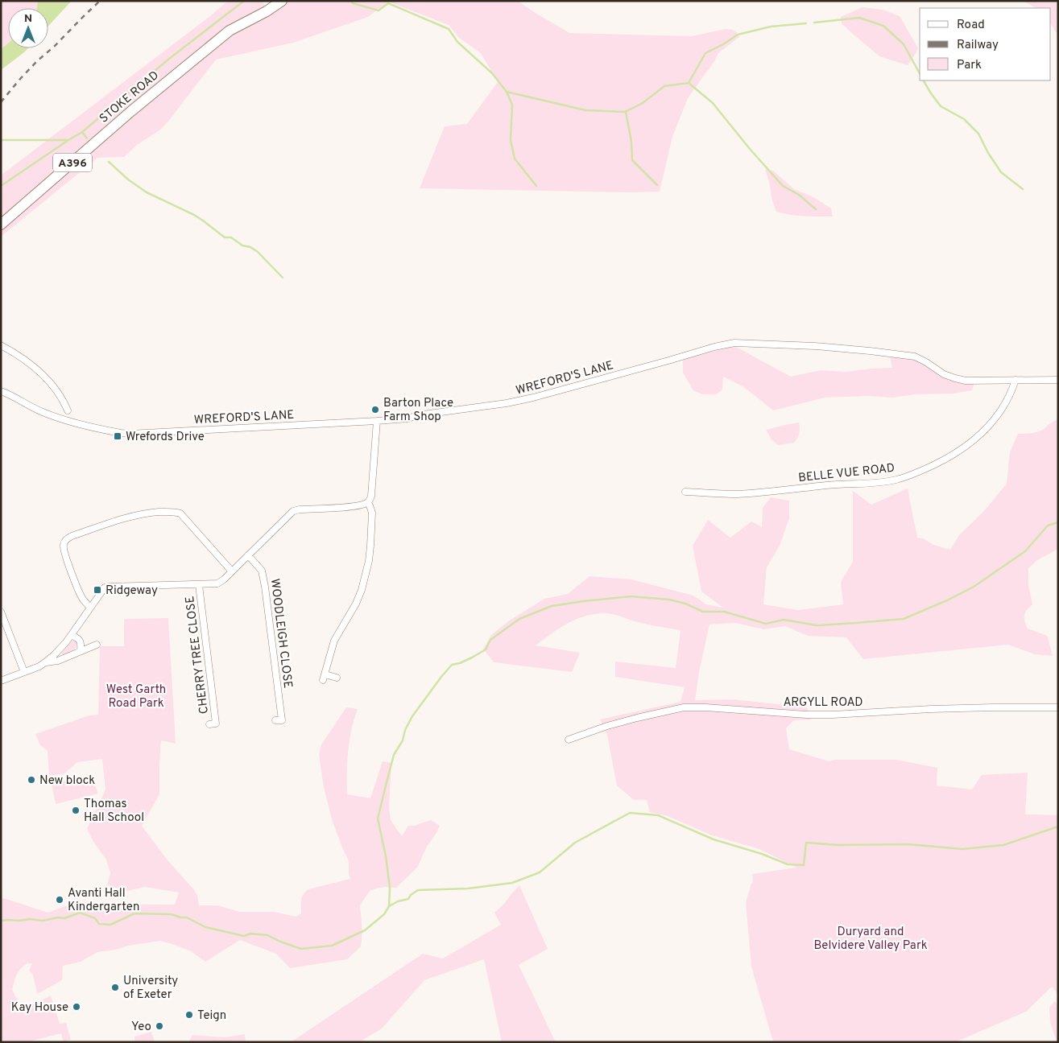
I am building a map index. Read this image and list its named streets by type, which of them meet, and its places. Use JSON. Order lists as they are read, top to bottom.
{
  "streets": {
    "main road": ["STOKE ROAD", "A396"],
    "street": [
      "WREFORD'S LANE",
      "BELLE VUE ROAD",
      "WOODLEIGH CLOSE",
      "CHERRY TREE CLOSE",
      "ARGYLL ROAD"
    ]
  },
  "crossings": [
    ["WREFORD'S LANE", "BELLE VUE ROAD"]
  ],
  "parks": ["West Garth Road Park", "Duryard and Belvidere Valley Park"],
  "places": {
    "other": [
      "Barton Place Farm Shop",
      "New block",
      "Thomas Hall School",
      "Avanti Hall Kindergarten",
      "University of Exeter",
      "Kay House",
      "Teign",
      "Yeo"
    ],
    "transit": ["Wrefords Drive", "Ridgeway"]
  },
  "legend": ["Road", "Railway", "Park"],
  "north": "top"
}
